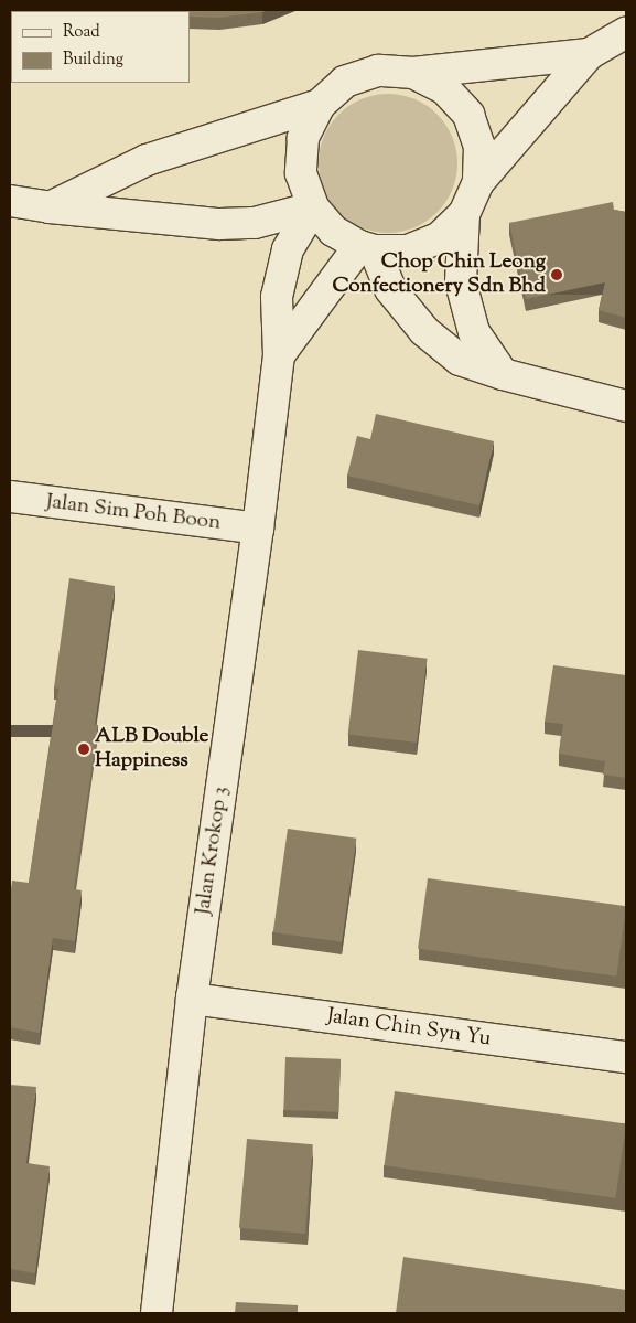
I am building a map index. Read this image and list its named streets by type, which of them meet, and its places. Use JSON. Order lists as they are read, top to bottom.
{
  "streets": {
    "street": ["Jalan Sim Poh Boon", "Jalan Krokop 3", "Jalan Chin Syn Yu"]
  },
  "crossings": [
    ["Jalan Sim Poh Boon", "Jalan Krokop 3"],
    ["Jalan Krokop 3", "Jalan Chin Syn Yu"]
  ],
  "places": ["Chop Chin Leong Confectionery Sdn Bhd", "ALB Double Happiness"],
  "legend": ["Road", "Building"]
}
